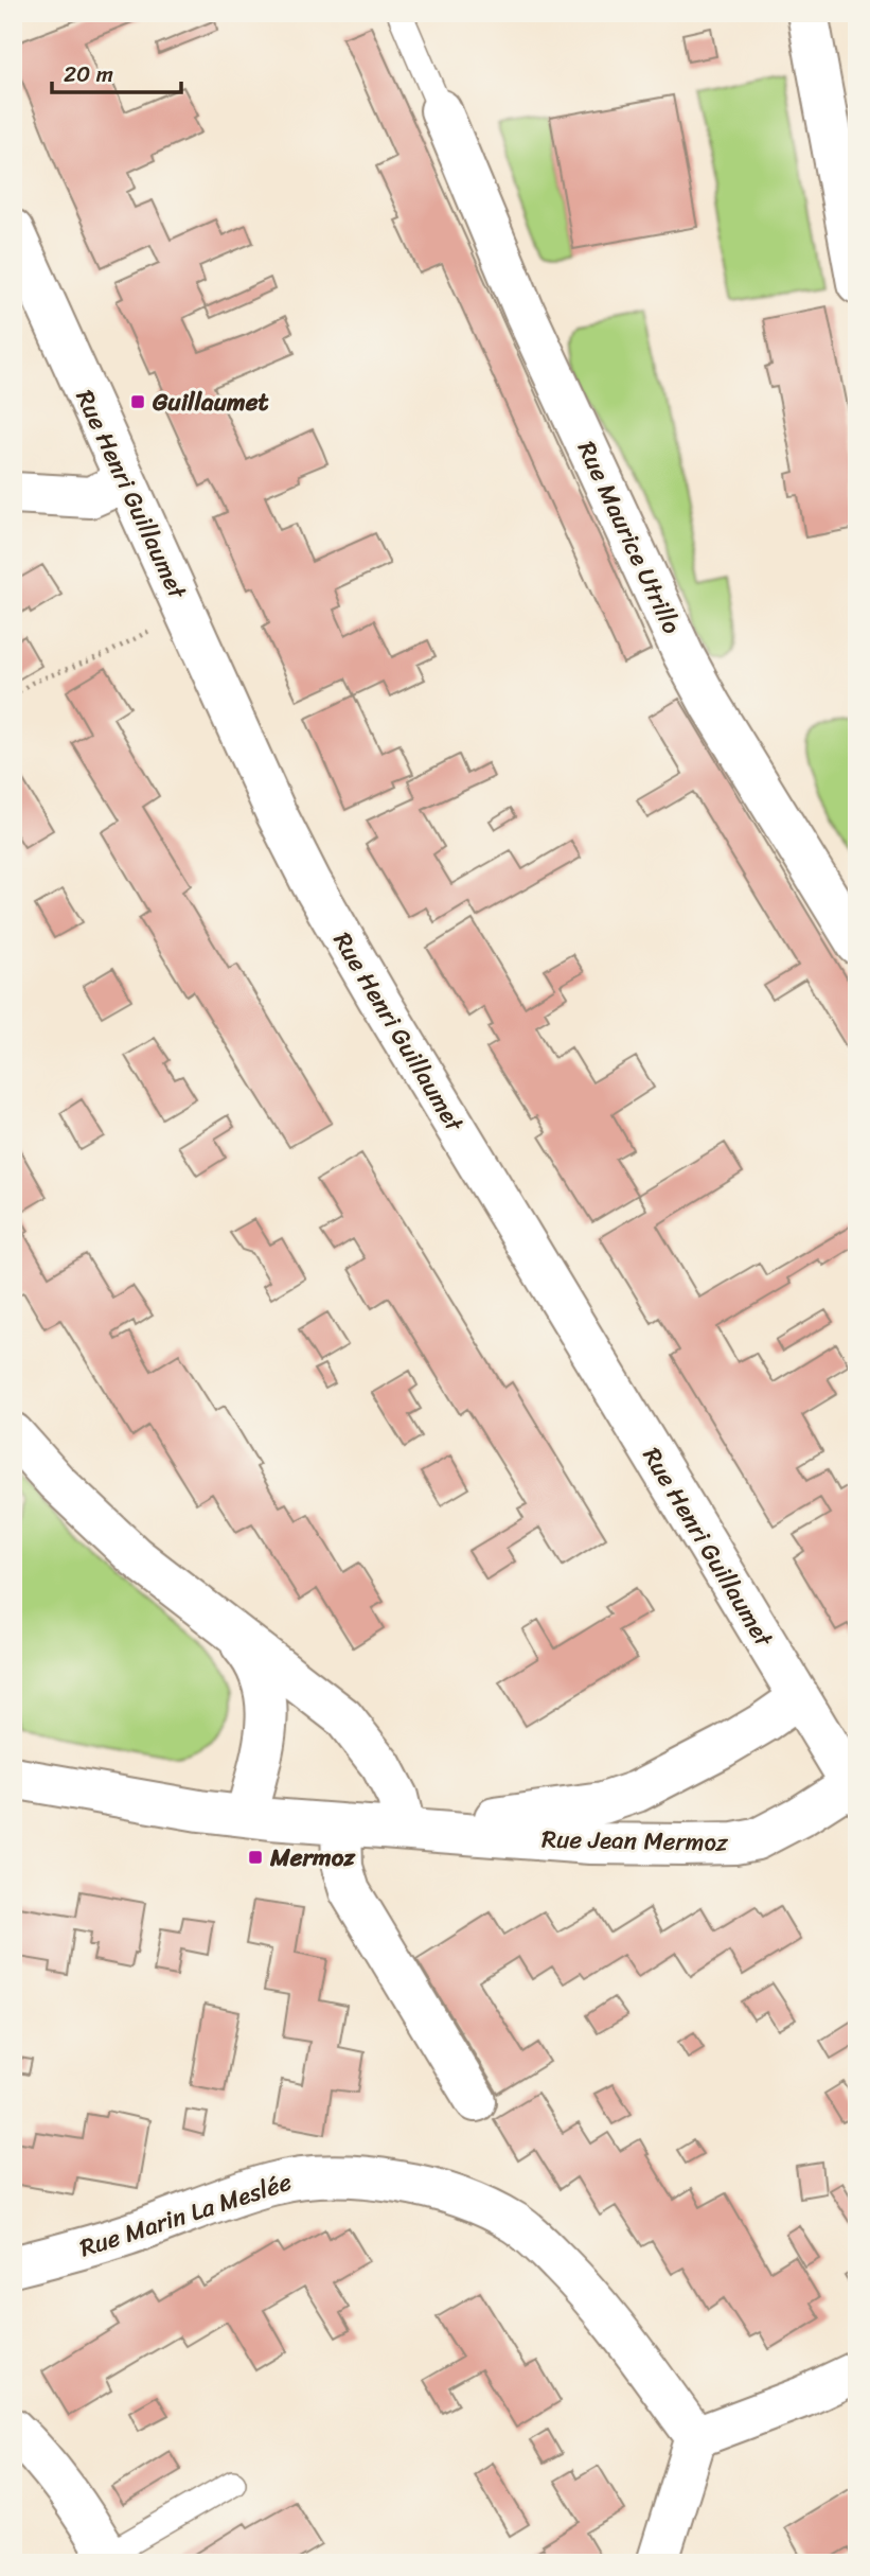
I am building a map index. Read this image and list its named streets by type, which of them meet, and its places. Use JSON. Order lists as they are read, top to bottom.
{
  "streets": {
    "street": [
      "Rue Henri Guillaumet",
      "Rue Maurice Utrillo",
      "Rue Jean Mermoz",
      "Rue Marin La Meslée"
    ]
  },
  "crossings": [
    ["Rue Henri Guillaumet", "Rue Jean Mermoz"]
  ],
  "places": {
    "transit": ["Guillaumet", "Mermoz"]
  },
  "scale_bar": "20 m"
}
